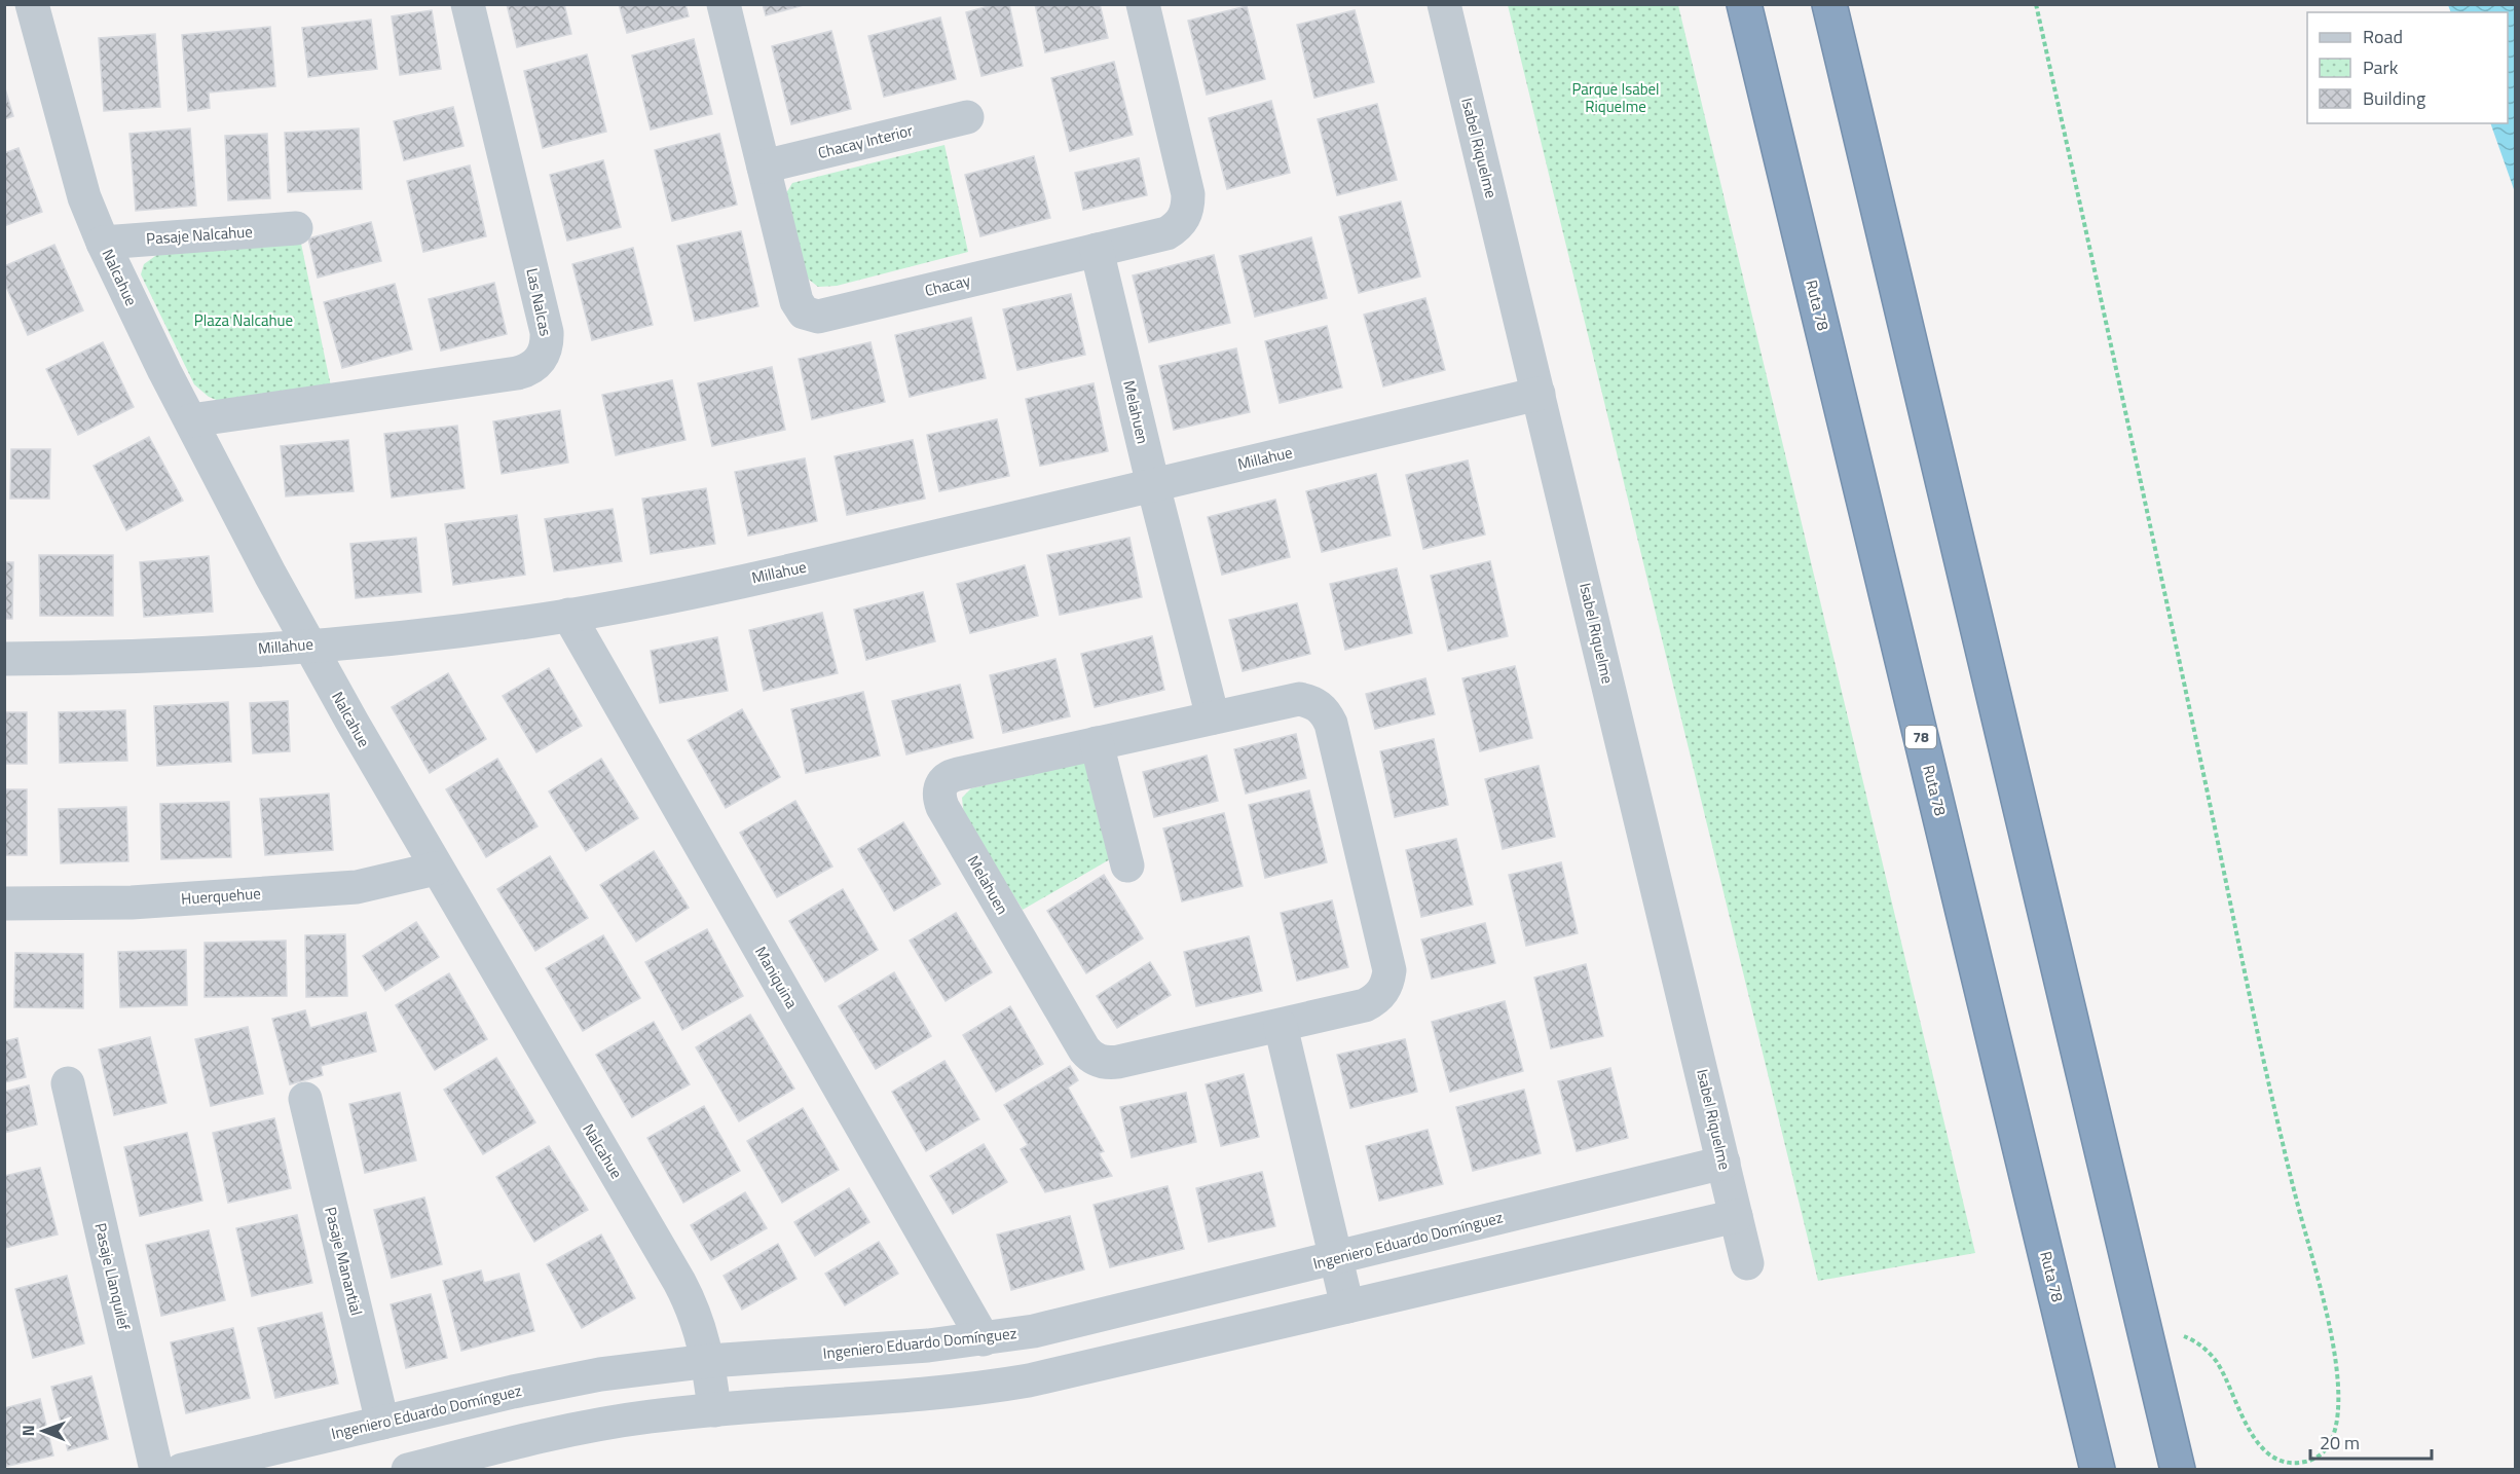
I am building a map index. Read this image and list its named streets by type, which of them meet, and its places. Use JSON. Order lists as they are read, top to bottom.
{
  "streets": {
    "highway": ["Ruta 78", "78"],
    "street": [
      "Chacay Interior",
      "Isabel Riquelme",
      "Pasaje Nalcahue",
      "Nalcahue",
      "Chacay",
      "Las Nalcas",
      "Melahuen",
      "Millahue",
      "Huerquehue",
      "Maniquina",
      "Ingeniero Eduardo Domínguez",
      "Pasaje Manantial",
      "Pasaje Llanquilef"
    ]
  },
  "crossings": [
    ["Chacay Interior", "Chacay"],
    ["Isabel Riquelme", "Millahue"],
    ["Isabel Riquelme", "Ingeniero Eduardo Domínguez"],
    ["Pasaje Nalcahue", "Nalcahue"],
    ["Nalcahue", "Las Nalcas"],
    ["Nalcahue", "Millahue"],
    ["Nalcahue", "Huerquehue"],
    ["Nalcahue", "Ingeniero Eduardo Domínguez"],
    ["Chacay", "Melahuen"],
    ["Melahuen", "Millahue"],
    ["Millahue", "Maniquina"],
    ["Maniquina", "Ingeniero Eduardo Domínguez"],
    ["Ingeniero Eduardo Domínguez", "Pasaje Manantial"]
  ],
  "parks": ["Parque Isabel Riquelme", "Plaza Nalcahue"],
  "legend": ["Road", "Park", "Building"],
  "scale_bar": "20 m",
  "north": "left"
}
